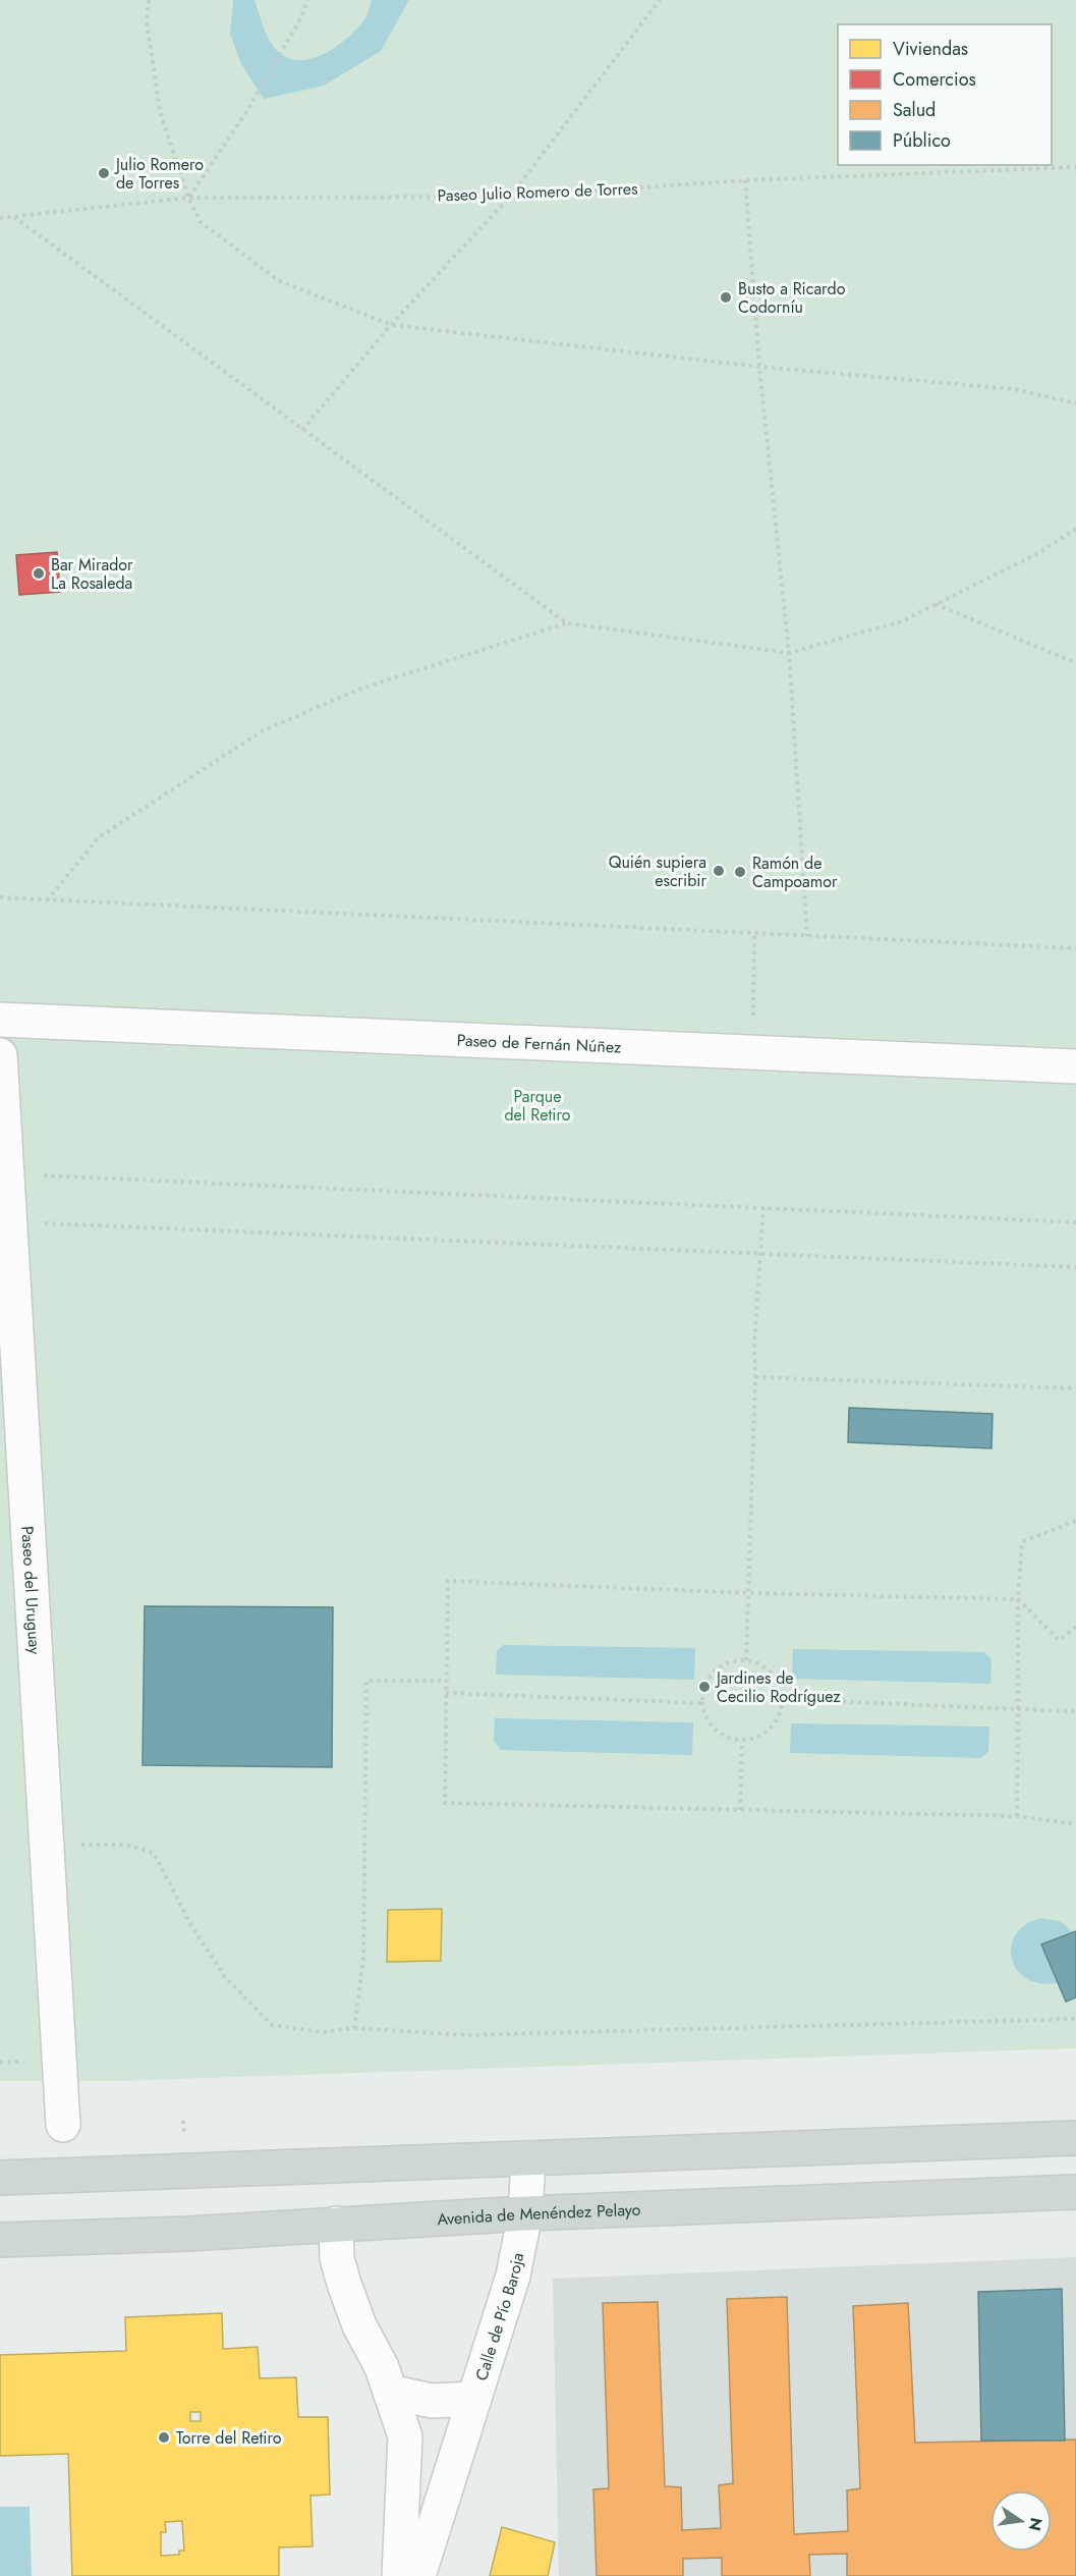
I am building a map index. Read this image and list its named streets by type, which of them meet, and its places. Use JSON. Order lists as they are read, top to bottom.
{
  "streets": {
    "main road": ["Avenida de Menéndez Pelayo"],
    "street": ["Paseo de Fernán Núñez", "Paseo del Uruguay", "Calle de Pío Baroja"],
    "path": ["Paseo Julio Romero de Torres"]
  },
  "crossings": [
    ["Avenida de Menéndez Pelayo", "Calle de Pío Baroja"]
  ],
  "parks": ["Parque del Retiro"],
  "places": [
    "Julio Romero de Torres",
    "Busto a Ricardo Codorníu",
    "Bar Mirador La Rosaleda",
    "Quién supiera escribir",
    "Ramón de Campoamor",
    "Jardines de Cecilio Rodríguez",
    "Torre del Retiro"
  ],
  "legend": [
    "Viviendas",
    "Comercios",
    "Salud",
    "Público"
  ],
  "north": "right"
}
